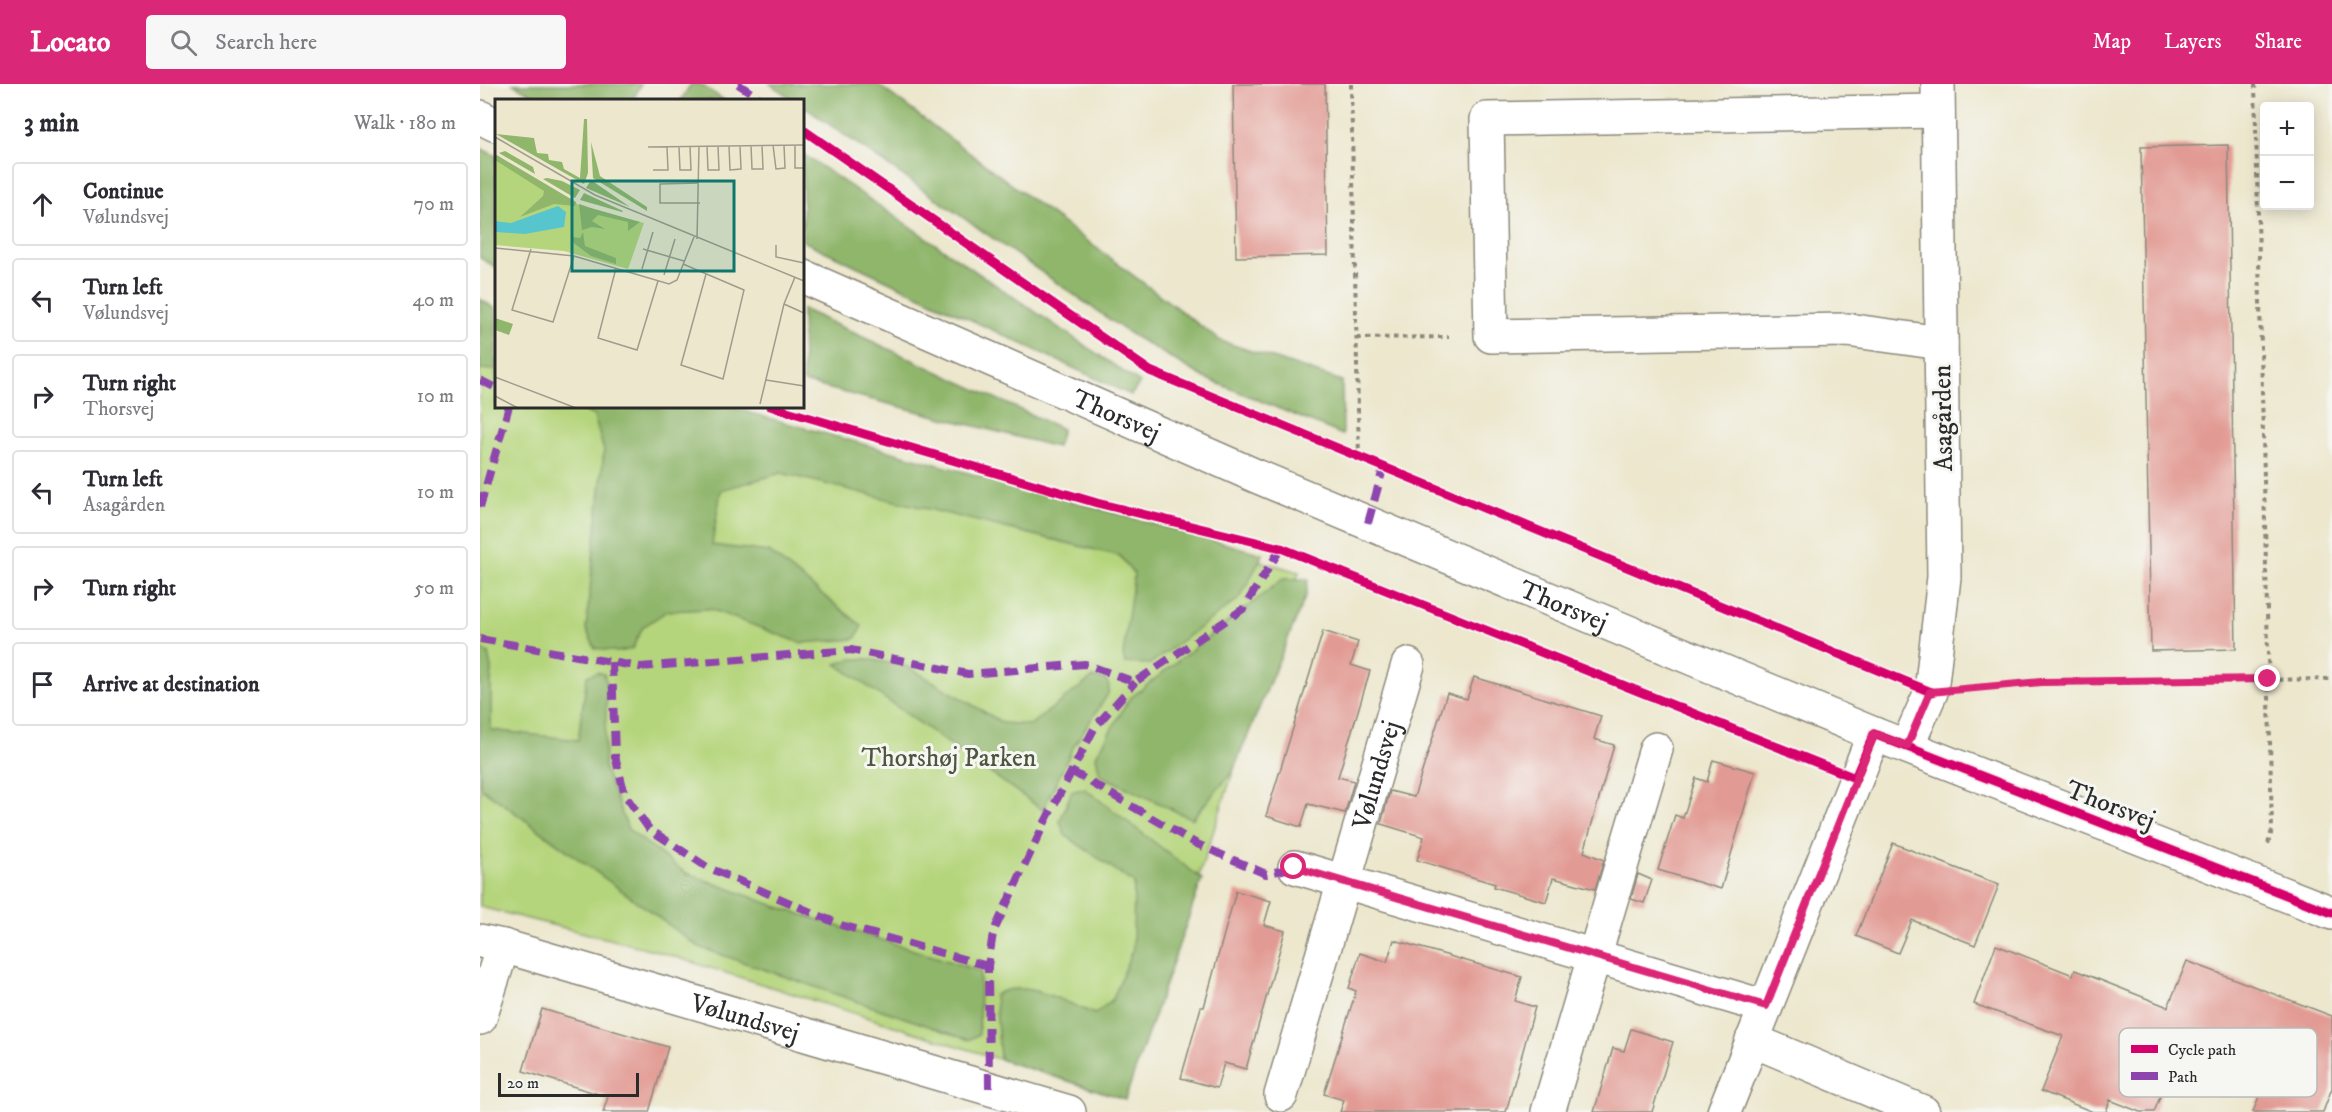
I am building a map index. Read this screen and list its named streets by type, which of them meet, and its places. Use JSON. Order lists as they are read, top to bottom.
{
  "streets": {
    "street": ["Thorsvej", "Asagården", "Vølundsvej"]
  },
  "crossings": [
    ["Thorsvej", "Asagården"]
  ],
  "parks": ["Thorshøj Parken"],
  "legend": ["Cycle path", "Path"],
  "scale_bar": "20 m",
  "page": {
    "header": "Locato",
    "search": "Search here",
    "nav": ["Map", "Layers", "Share"],
    "heading": ["3 min", "Walk · 180 m"],
    "map_buttons": ["+", "−"],
    "list": [
      ["Continue", "Vølundsvej", "70 m"],
      ["Turn left", "Vølundsvej", "40 m"],
      ["Turn right", "Thorsvej", "10 m"],
      ["Turn left", "Asagården", "10 m"],
      ["Turn right", "50 m"],
      "Arrive at destination"
    ],
    "scale": "20 m"
  }
}
